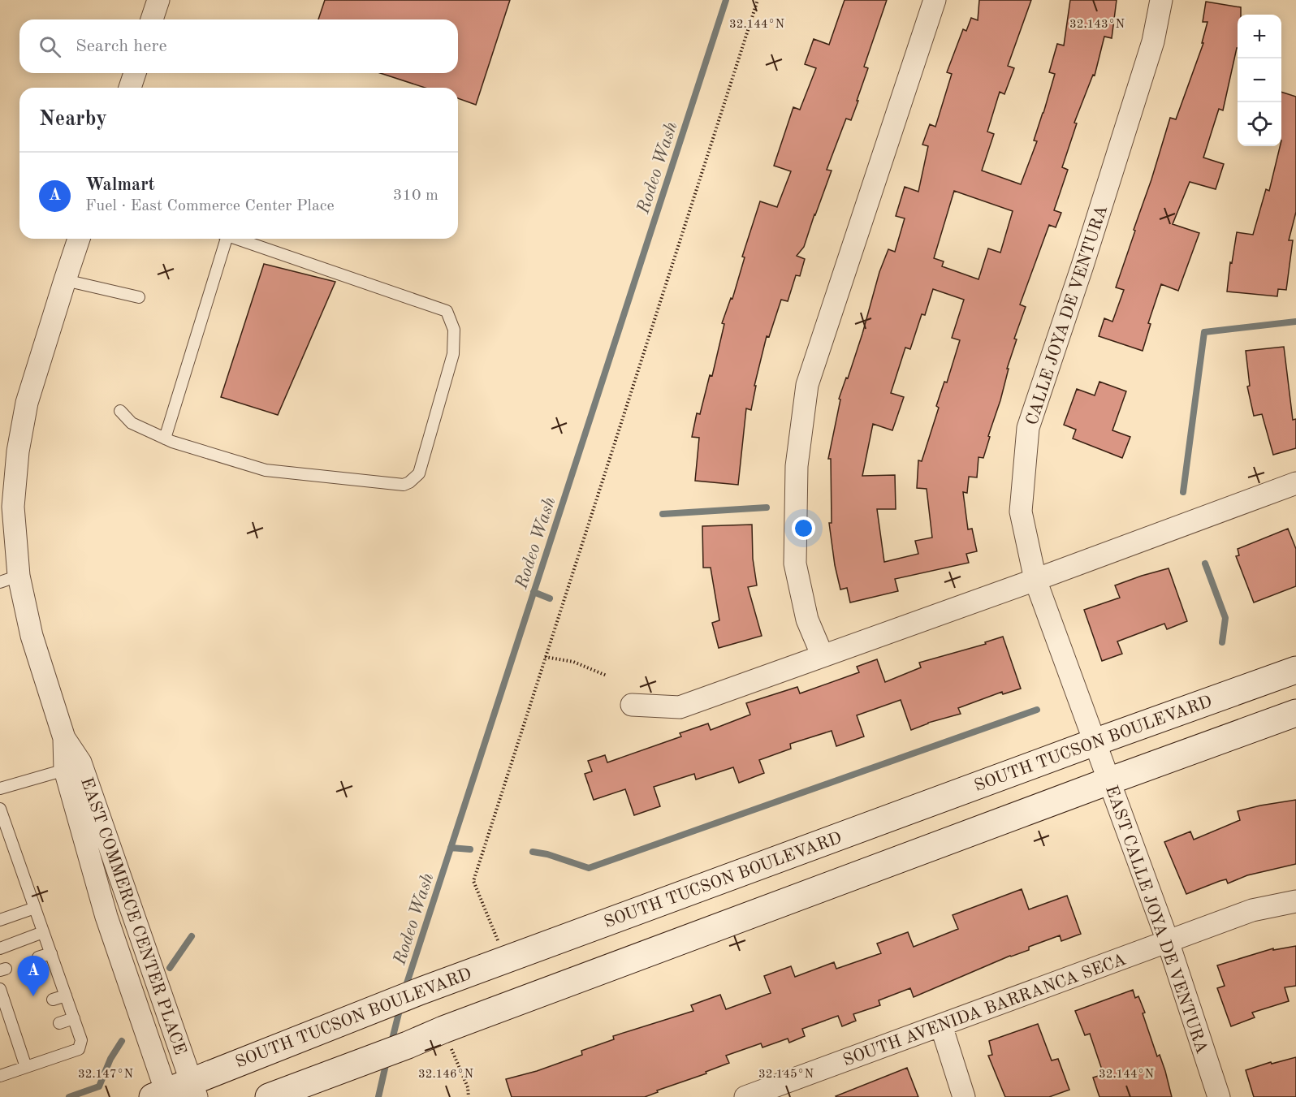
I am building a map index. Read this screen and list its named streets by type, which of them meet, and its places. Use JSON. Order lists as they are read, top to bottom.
{
  "streets": {
    "main road": ["SOUTH TUCSON BOULEVARD"],
    "street": [
      "CALLE JOYA DE VENTURA",
      "EAST COMMERCE CENTER PLACE",
      "EAST CALLE JOYA DE VENTURA",
      "SOUTH AVENIDA BARRANCA SECA"
    ]
  },
  "crossings": [
    ["CALLE JOYA DE VENTURA", "SOUTH TUCSON BOULEVARD"],
    ["CALLE JOYA DE VENTURA", "EAST CALLE JOYA DE VENTURA"],
    ["SOUTH TUCSON BOULEVARD", "EAST COMMERCE CENTER PLACE"],
    ["SOUTH TUCSON BOULEVARD", "EAST CALLE JOYA DE VENTURA"],
    ["EAST CALLE JOYA DE VENTURA", "SOUTH AVENIDA BARRANCA SECA"]
  ],
  "water": ["Rodeo Wash"],
  "page": {
    "map_buttons": ["+", "−"],
    "search": "Search here",
    "heading": "Nearby",
    "list": [
      {
        "mark": "A",
        "name": "Walmart",
        "note": "Fuel · East Commerce Center Place",
        "value": "310 m"
      }
    ],
    "pins": "A"
  },
  "coordinates": [
    "32.144°N",
    "32.143°N",
    "32.147°N",
    "32.146°N",
    "32.145°N"
  ]
}
